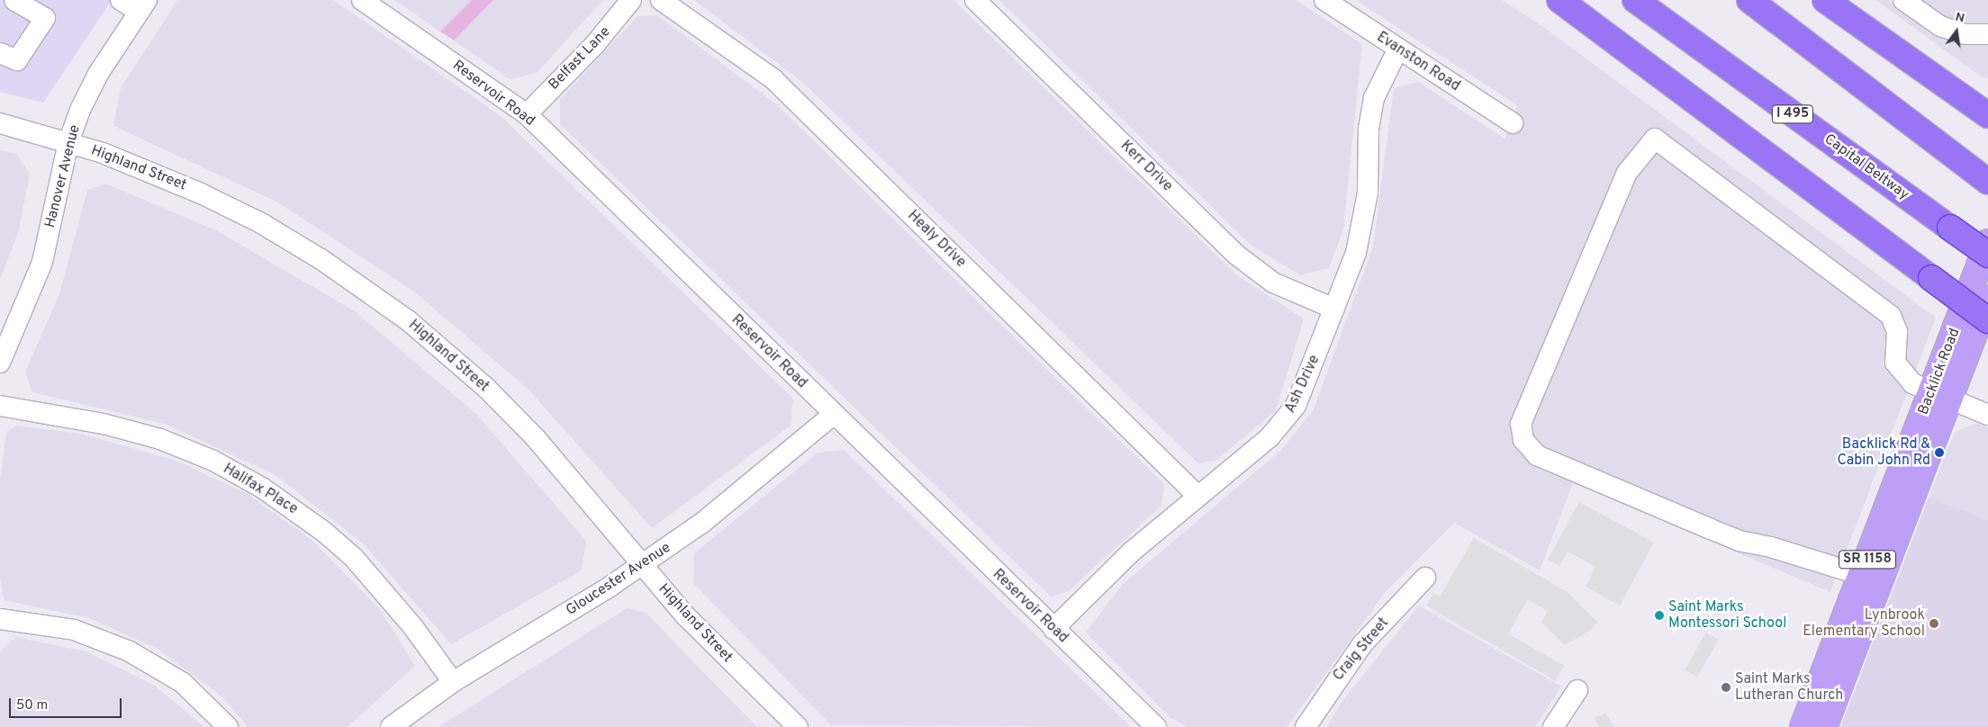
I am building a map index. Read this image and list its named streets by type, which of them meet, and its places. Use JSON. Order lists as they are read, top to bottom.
{
  "streets": {
    "highway": ["I 495", "Capital Beltway"],
    "main road": ["Backlick Road", "SR 1158"],
    "street": [
      "Belfast Lane",
      "Evanston Road",
      "Reservoir Road",
      "Kerr Drive",
      "Highland Street",
      "Hanover Avenue",
      "Healy Drive",
      "Ash Drive",
      "Halifax Place",
      "Gloucester Avenue",
      "Craig Street"
    ]
  },
  "crossings": [
    ["Belfast Lane", "Reservoir Road"],
    ["Evanston Road", "Ash Drive"],
    ["Reservoir Road", "Ash Drive"],
    ["Reservoir Road", "Gloucester Avenue"],
    ["Kerr Drive", "Ash Drive"],
    ["Highland Street", "Hanover Avenue"],
    ["Highland Street", "Gloucester Avenue"],
    ["Healy Drive", "Ash Drive"],
    ["Halifax Place", "Gloucester Avenue"]
  ],
  "places": [
    "Backlick Rd & Cabin John Rd",
    "Saint Marks Montessori School",
    "Lynbrook Elementary School",
    "Saint Marks Lutheran Church"
  ],
  "scale_bar": "50 m",
  "north": "top"
}
